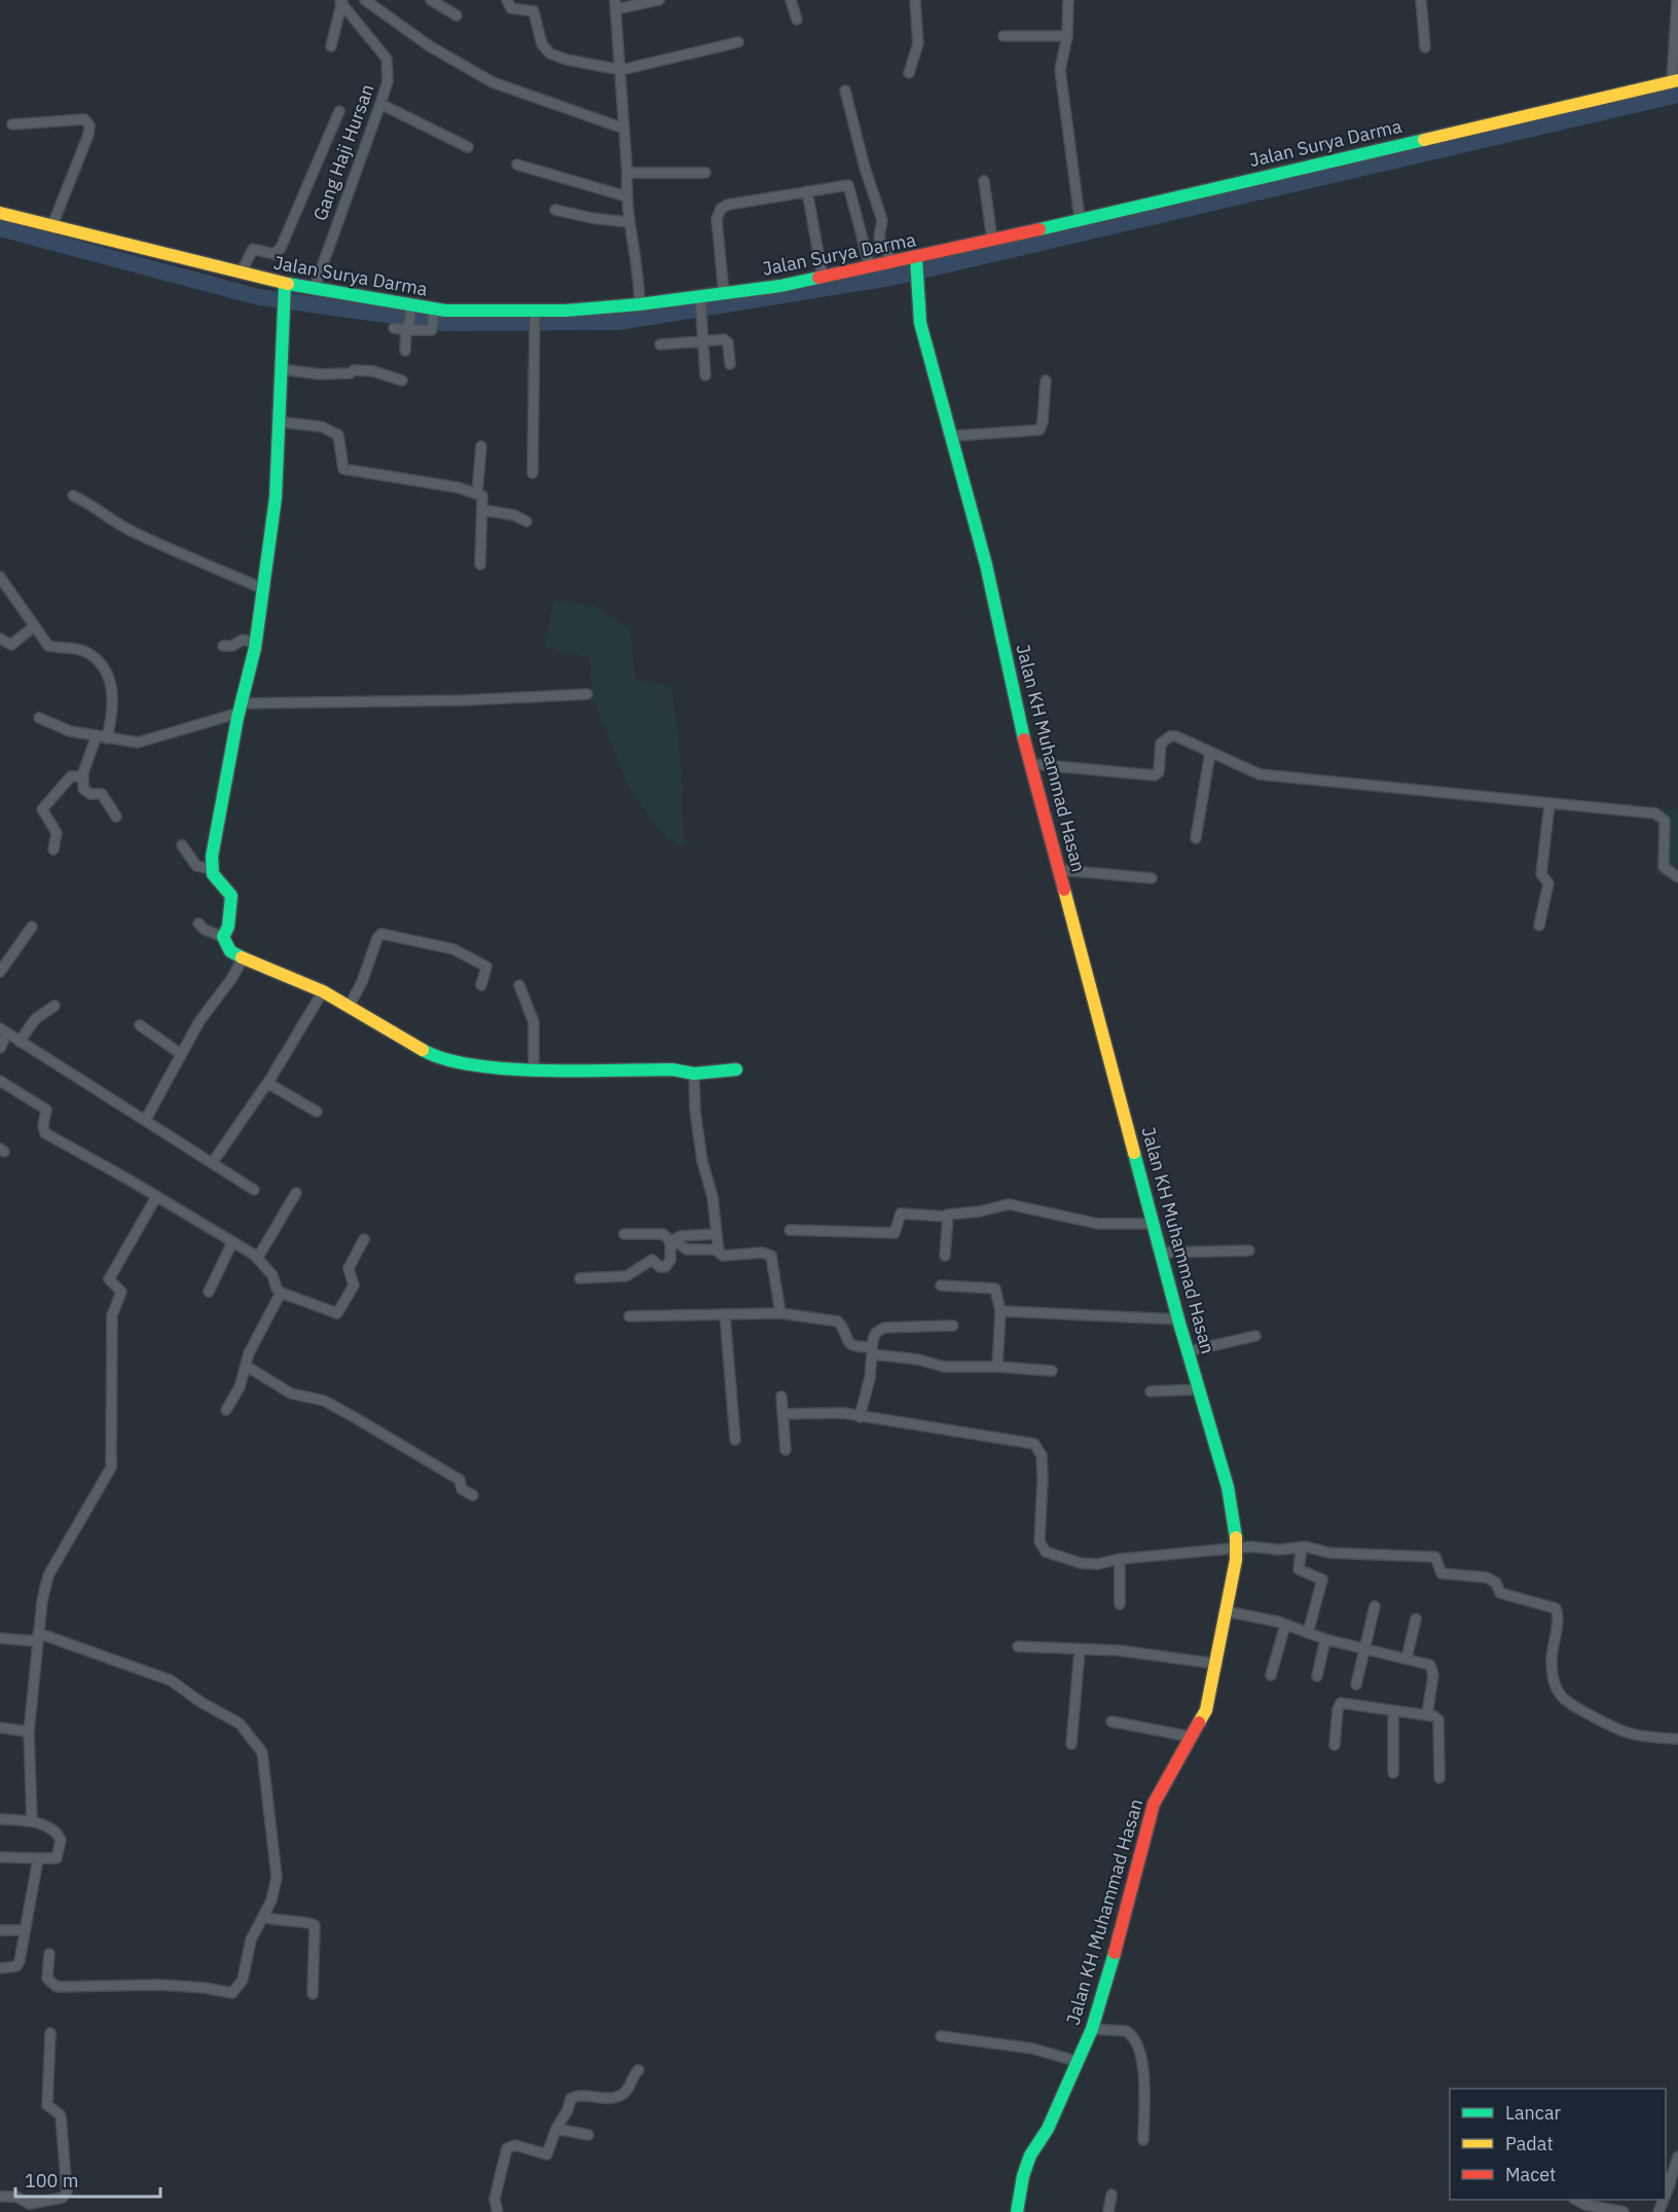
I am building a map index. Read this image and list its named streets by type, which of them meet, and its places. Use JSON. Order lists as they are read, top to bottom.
{
  "streets": {
    "street": ["Jalan Surya Darma", "Gang Haji Hursan", "Jalan KH Muhammad Hasan"]
  },
  "crossings": [
    ["Jalan Surya Darma", "Gang Haji Hursan"],
    ["Jalan Surya Darma", "Jalan KH Muhammad Hasan"]
  ],
  "legend": ["Lancar", "Padat", "Macet"],
  "scale_bar": "100 m"
}
